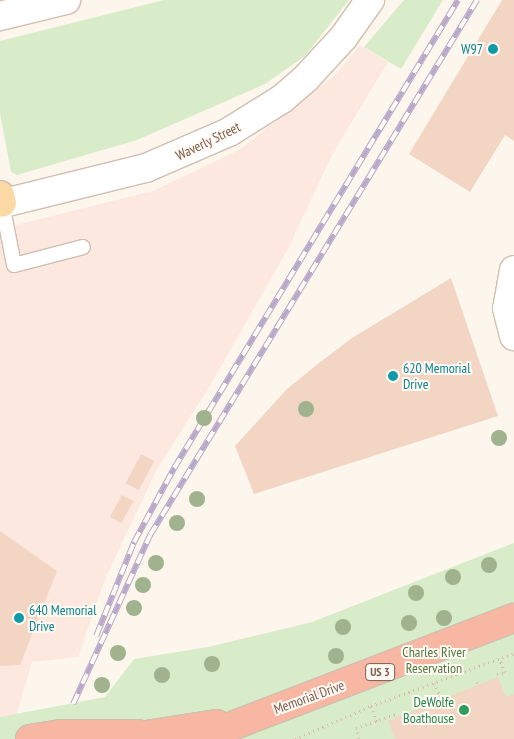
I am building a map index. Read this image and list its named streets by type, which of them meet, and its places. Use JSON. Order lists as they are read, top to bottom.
{
  "streets": {
    "highway": ["US 3", "Memorial Drive"],
    "main road": ["Waverly Street"]
  },
  "parks": ["Charles River Reservation"],
  "places": [
    "W97",
    "620 Memorial Drive",
    "640 Memorial Drive",
    "DeWolfe Boathouse"
  ]
}
